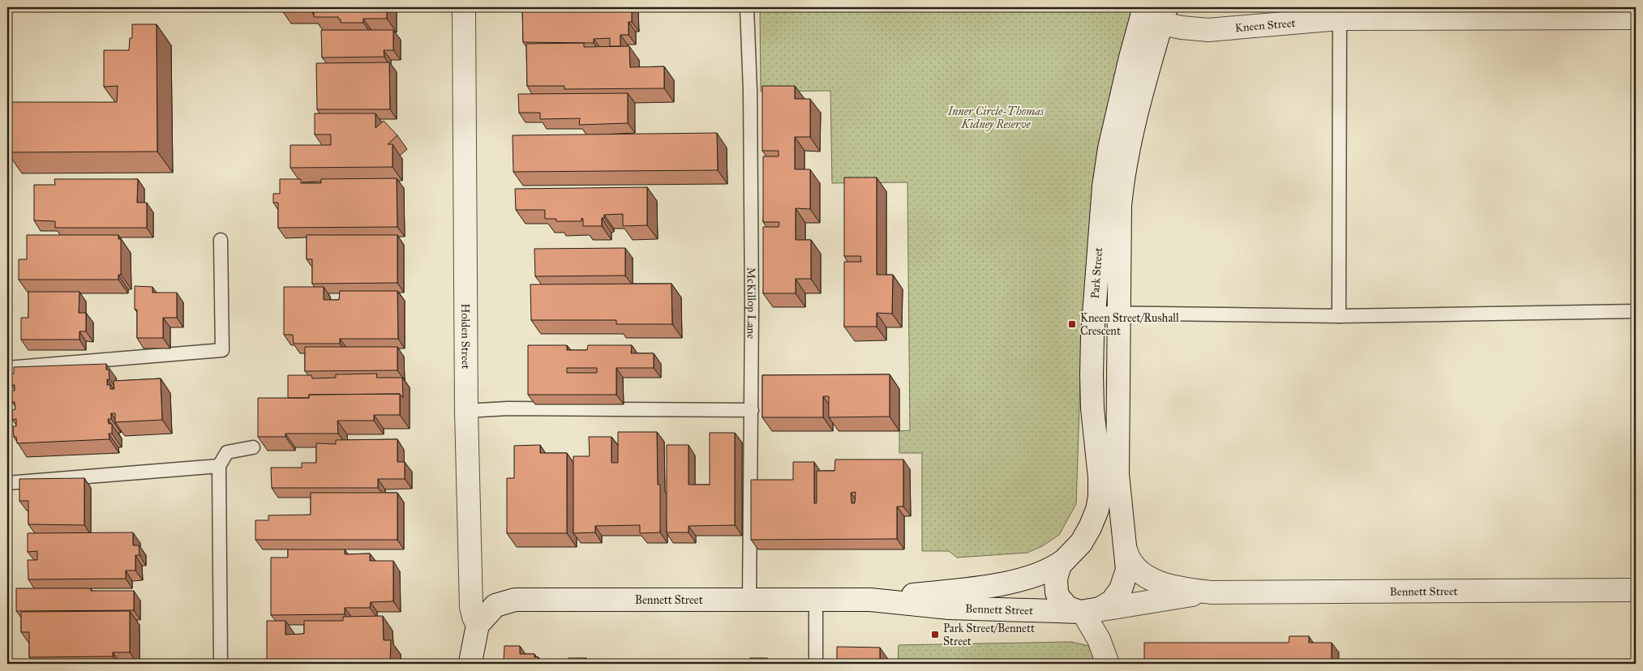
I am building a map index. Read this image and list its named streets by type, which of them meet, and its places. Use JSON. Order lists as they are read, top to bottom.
{
  "streets": {
    "street": [
      "Kneen Street",
      "Park Street",
      "Holden Street",
      "Bennett Street"
    ],
    "lane": ["McKillop Lane"]
  },
  "crossings": [
    ["Kneen Street", "Park Street"],
    ["Park Street", "Bennett Street"],
    ["McKillop Lane", "Bennett Street"],
    ["Holden Street", "Bennett Street"]
  ],
  "parks": ["Inner Circle-Thomas Kidney Reserve"],
  "places": {
    "transit": ["Kneen Street/Rushall Crescent", "Park Street/Bennett Street"]
  }
}
